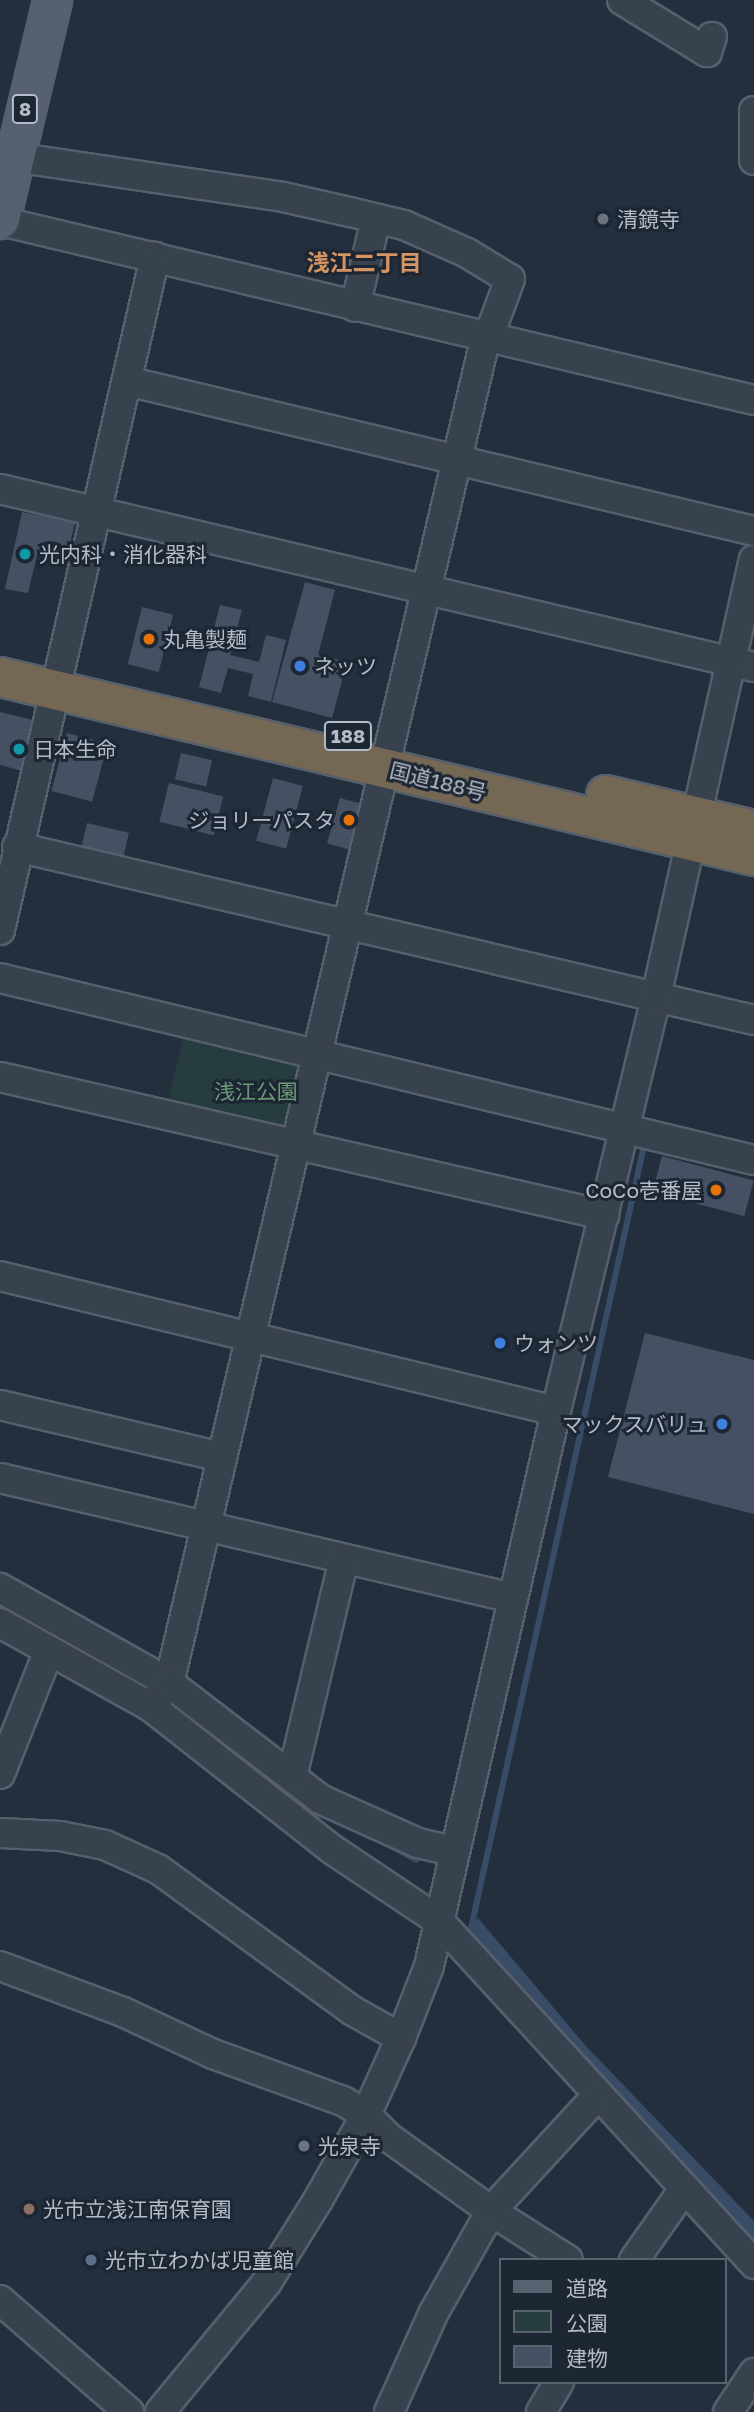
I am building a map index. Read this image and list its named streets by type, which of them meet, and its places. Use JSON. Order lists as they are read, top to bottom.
{
  "streets": {
    "highway": ["188", "国道188号"],
    "main road": ["8"]
  },
  "districts": ["浅江二丁目"],
  "parks": ["浅江公園"],
  "places": [
    "清鏡寺",
    "光内科・消化器科",
    "丸亀製麺",
    "ネッツ",
    "日本生命",
    "ジョリーパスタ",
    "CoCo壱番屋",
    "ウォンツ",
    "マックスバリュ",
    "光泉寺",
    "光市立浅江南保育園",
    "光市立わかば児童館"
  ],
  "legend": ["道路", "公園", "建物"]
}
